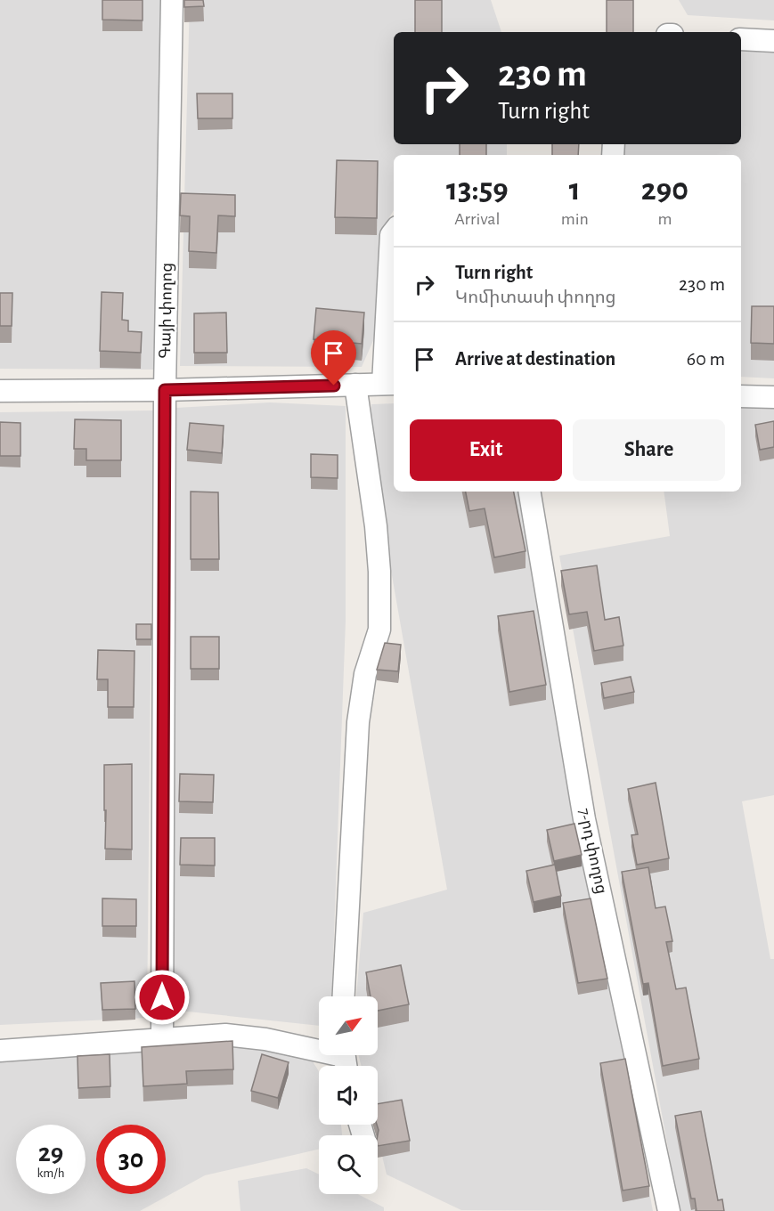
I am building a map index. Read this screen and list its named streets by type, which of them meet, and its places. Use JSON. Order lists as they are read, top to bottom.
{
  "streets": {
    "street": ["Գայի փողոց", "7-րդ փողոց"]
  },
  "north": "top right",
  "page": {
    "turn": ["230 m", "Turn right"],
    "eta": [
      "13:59",
      "Arrival",
      "1",
      "min",
      "290",
      "m"
    ],
    "list": [
      {
        "name": "Turn right",
        "note": "Կոմիտասի փողոց",
        "value": "230 m"
      },
      {
        "name": "Arrive at destination",
        "value": "60 m"
      }
    ],
    "buttons": ["Exit", "Share"],
    "speed": "29 km/h",
    "limit": "30"
  }
}
